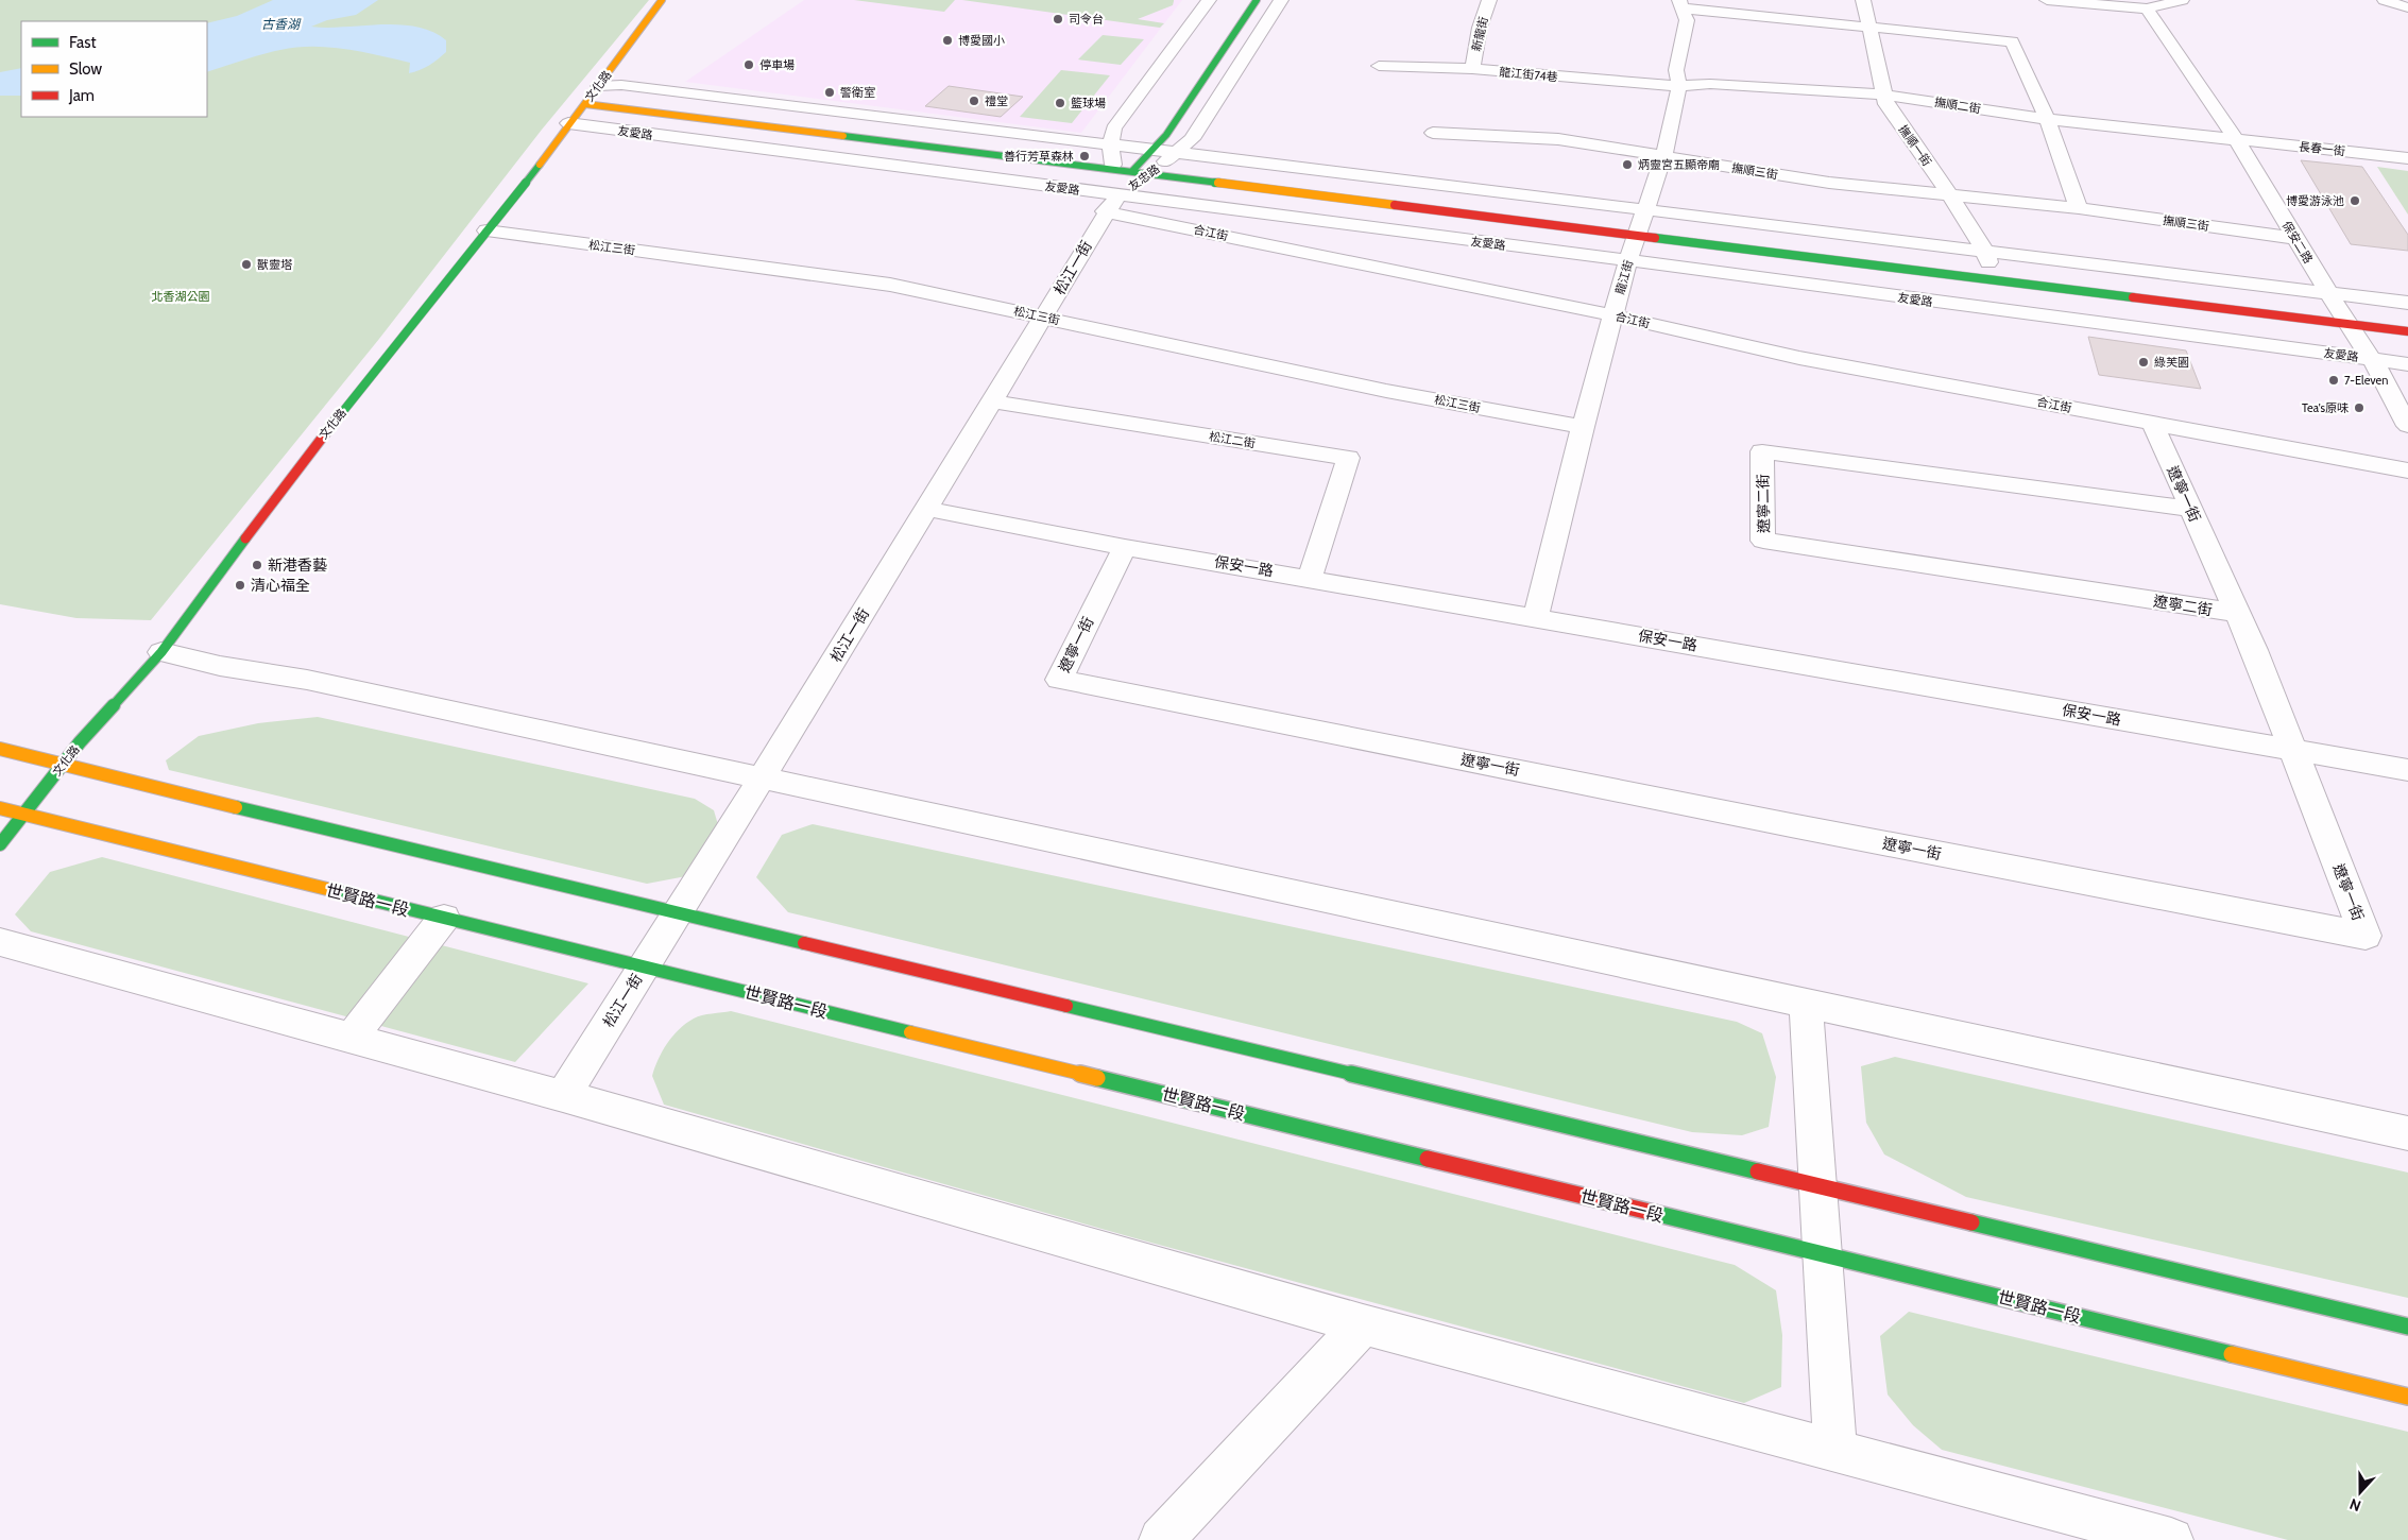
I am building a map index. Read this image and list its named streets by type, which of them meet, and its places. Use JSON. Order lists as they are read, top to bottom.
{
  "streets": {
    "street": [
      "新龍街",
      "龍江街74巷",
      "文化路",
      "撫順二街",
      "友愛路",
      "撫順一街",
      "長春一街",
      "撫順三街",
      "友忠路",
      "合江街",
      "保安二路",
      "松江三街",
      "松江一街",
      "龍江街",
      "松江二街",
      "遼寧一街",
      "遼寧二街",
      "保安一路",
      "世賢路一段"
    ]
  },
  "crossings": [
    ["新龍街", "龍江街74巷"],
    ["龍江街74巷", "撫順二街"],
    ["龍江街74巷", "龍江街"],
    ["文化路", "友愛路"],
    ["文化路", "松江三街"],
    ["文化路", "世賢路一段"],
    ["撫順二街", "撫順一街"],
    ["撫順二街", "長春一街"],
    ["撫順二街", "保安二路"],
    ["撫順二街", "龍江街"],
    ["友愛路", "撫順一街"],
    ["友愛路", "友忠路"],
    ["友愛路", "合江街"],
    ["友愛路", "保安二路"],
    ["友愛路", "松江一街"],
    ["友愛路", "龍江街"],
    ["撫順一街", "撫順三街"],
    ["長春一街", "保安二路"],
    ["撫順三街", "保安二路"],
    ["撫順三街", "龍江街"],
    ["友忠路", "松江一街"],
    ["合江街", "松江一街"],
    ["合江街", "龍江街"],
    ["合江街", "遼寧一街"],
    ["松江三街", "松江一街"],
    ["松江三街", "龍江街"],
    ["松江一街", "松江二街"],
    ["松江一街", "保安一路"],
    ["松江一街", "世賢路一段"],
    ["龍江街", "保安一路"],
    ["松江二街", "保安一路"],
    ["遼寧一街", "遼寧二街"],
    ["遼寧一街", "保安一路"]
  ],
  "water": ["古香湖"],
  "parks": ["北香湖公園"],
  "places": [
    "司令台",
    "博愛國小",
    "停車場",
    "警衛室",
    "禮堂",
    "籃球場",
    "善行芳草森林",
    "炳靈宮五顯帝廟",
    "博愛游泳池",
    "獸靈塔",
    "綠芙園",
    "7-Eleven",
    "Tea's原味",
    "新港香藝",
    "清心福全"
  ],
  "legend": ["Fast", "Slow", "Jam"],
  "north": "bottom"
}
